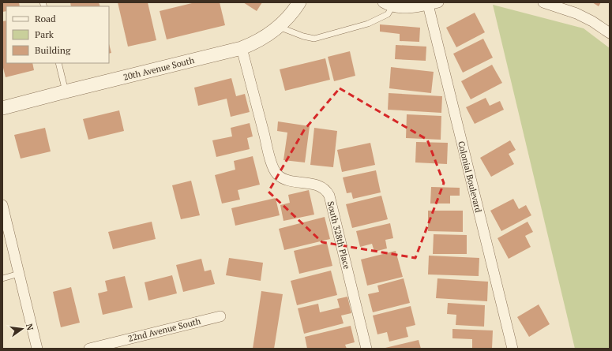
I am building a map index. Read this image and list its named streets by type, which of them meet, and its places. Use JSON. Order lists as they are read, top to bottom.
{
  "streets": {
    "street": [
      "20th Avenue South",
      "Colonial Boulevard",
      "South 328th Place",
      "22nd Avenue South"
    ]
  },
  "crossings": [
    ["20th Avenue South", "South 328th Place"]
  ],
  "legend": ["Road", "Park", "Building"],
  "north": "right"
}
